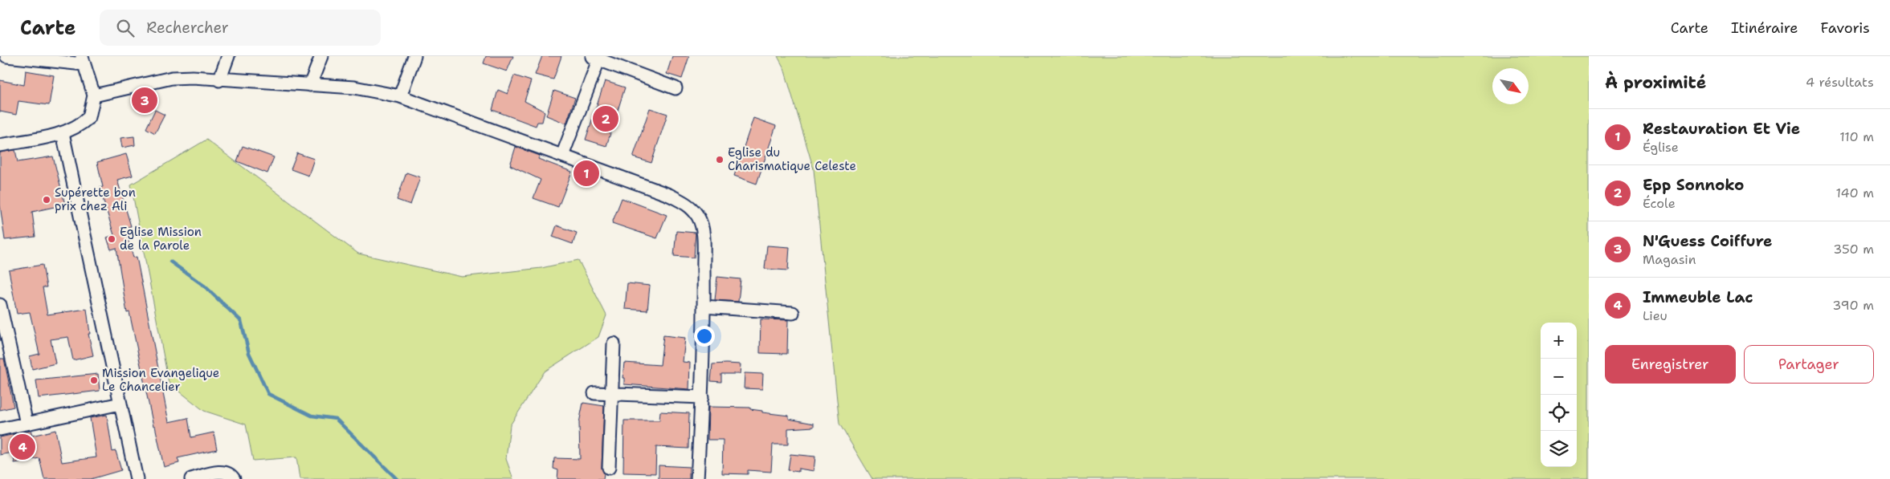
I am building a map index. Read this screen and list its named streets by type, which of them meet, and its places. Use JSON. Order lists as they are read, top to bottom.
{
  "places": [
    "Eglise du Charismatique Celeste",
    "Supérette bon prix chez Ali",
    "Eglise Mission de la Parole",
    "Mission Evangelique Le Chancelier"
  ],
  "north": "bottom right",
  "page": {
    "header": "Carte",
    "search": "Rechercher",
    "nav": ["Carte", "Itinéraire", "Favoris"],
    "heading": ["À proximité", "4 résultats"],
    "pins": [
      "3",
      "2",
      "1",
      "4"
    ],
    "list": [
      {
        "mark": "1",
        "name": "Restauration Et Vie",
        "note": "Église",
        "value": "110 m"
      },
      {
        "mark": "2",
        "name": "Epp Sonnoko",
        "note": "École",
        "value": "140 m"
      },
      {
        "mark": "3",
        "name": "N'Guess Coiffure",
        "note": "Magasin",
        "value": "350 m"
      },
      {
        "mark": "4",
        "name": "Immeuble Lac",
        "note": "Lieu",
        "value": "390 m"
      }
    ],
    "map_buttons": ["+", "−"],
    "buttons": ["Enregistrer", "Partager"]
  }
}
